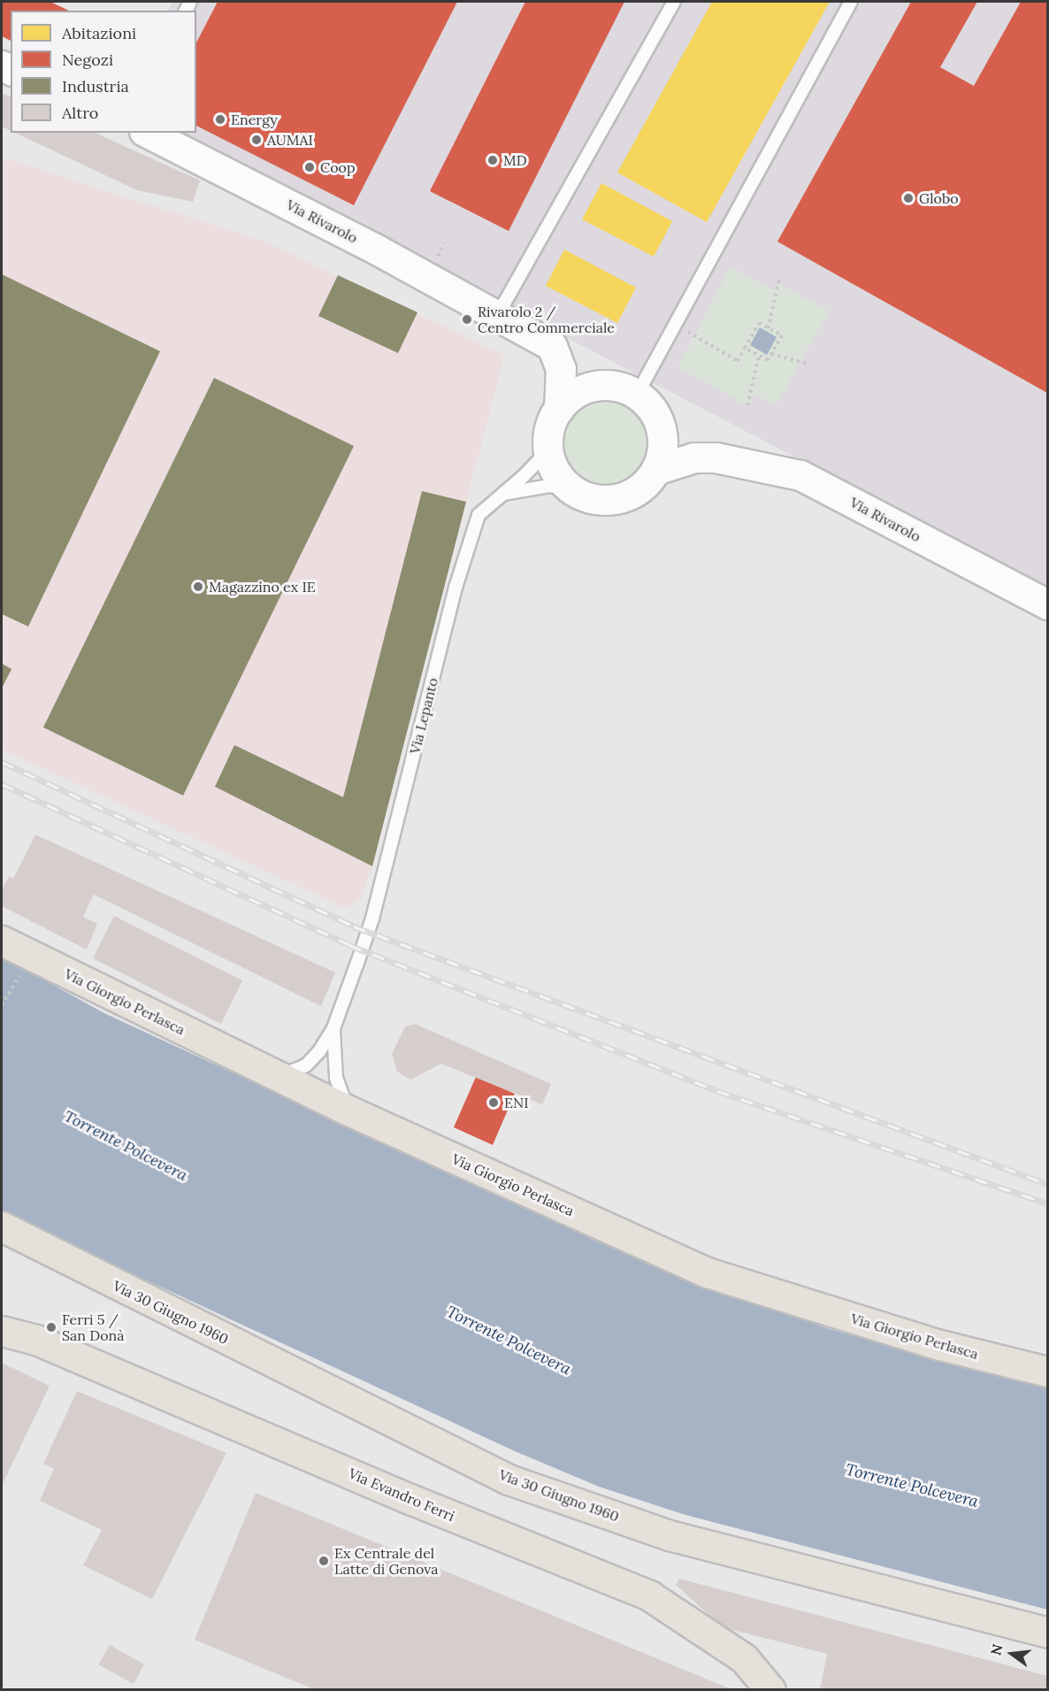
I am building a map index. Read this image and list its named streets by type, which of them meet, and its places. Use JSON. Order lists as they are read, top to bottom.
{
  "streets": {
    "main road": [
      "Via Rivarolo",
      "Via Giorgio Perlasca",
      "Via 30 Giugno 1960",
      "Via Evandro Ferri"
    ],
    "lane": ["Via Lepanto"]
  },
  "water": ["Torrente Polcevera"],
  "places": [
    "Energy",
    "AUMAI",
    "MD",
    "Coop",
    "Globo",
    "Rivarolo 2 / Centro Commerciale",
    "Magazzino ex IE",
    "ENI",
    "Ferri 5 / San Donà",
    "Ex Centrale del Latte di Genova"
  ],
  "legend": [
    "Abitazioni",
    "Negozi",
    "Industria",
    "Altro"
  ],
  "north": "left"
}
